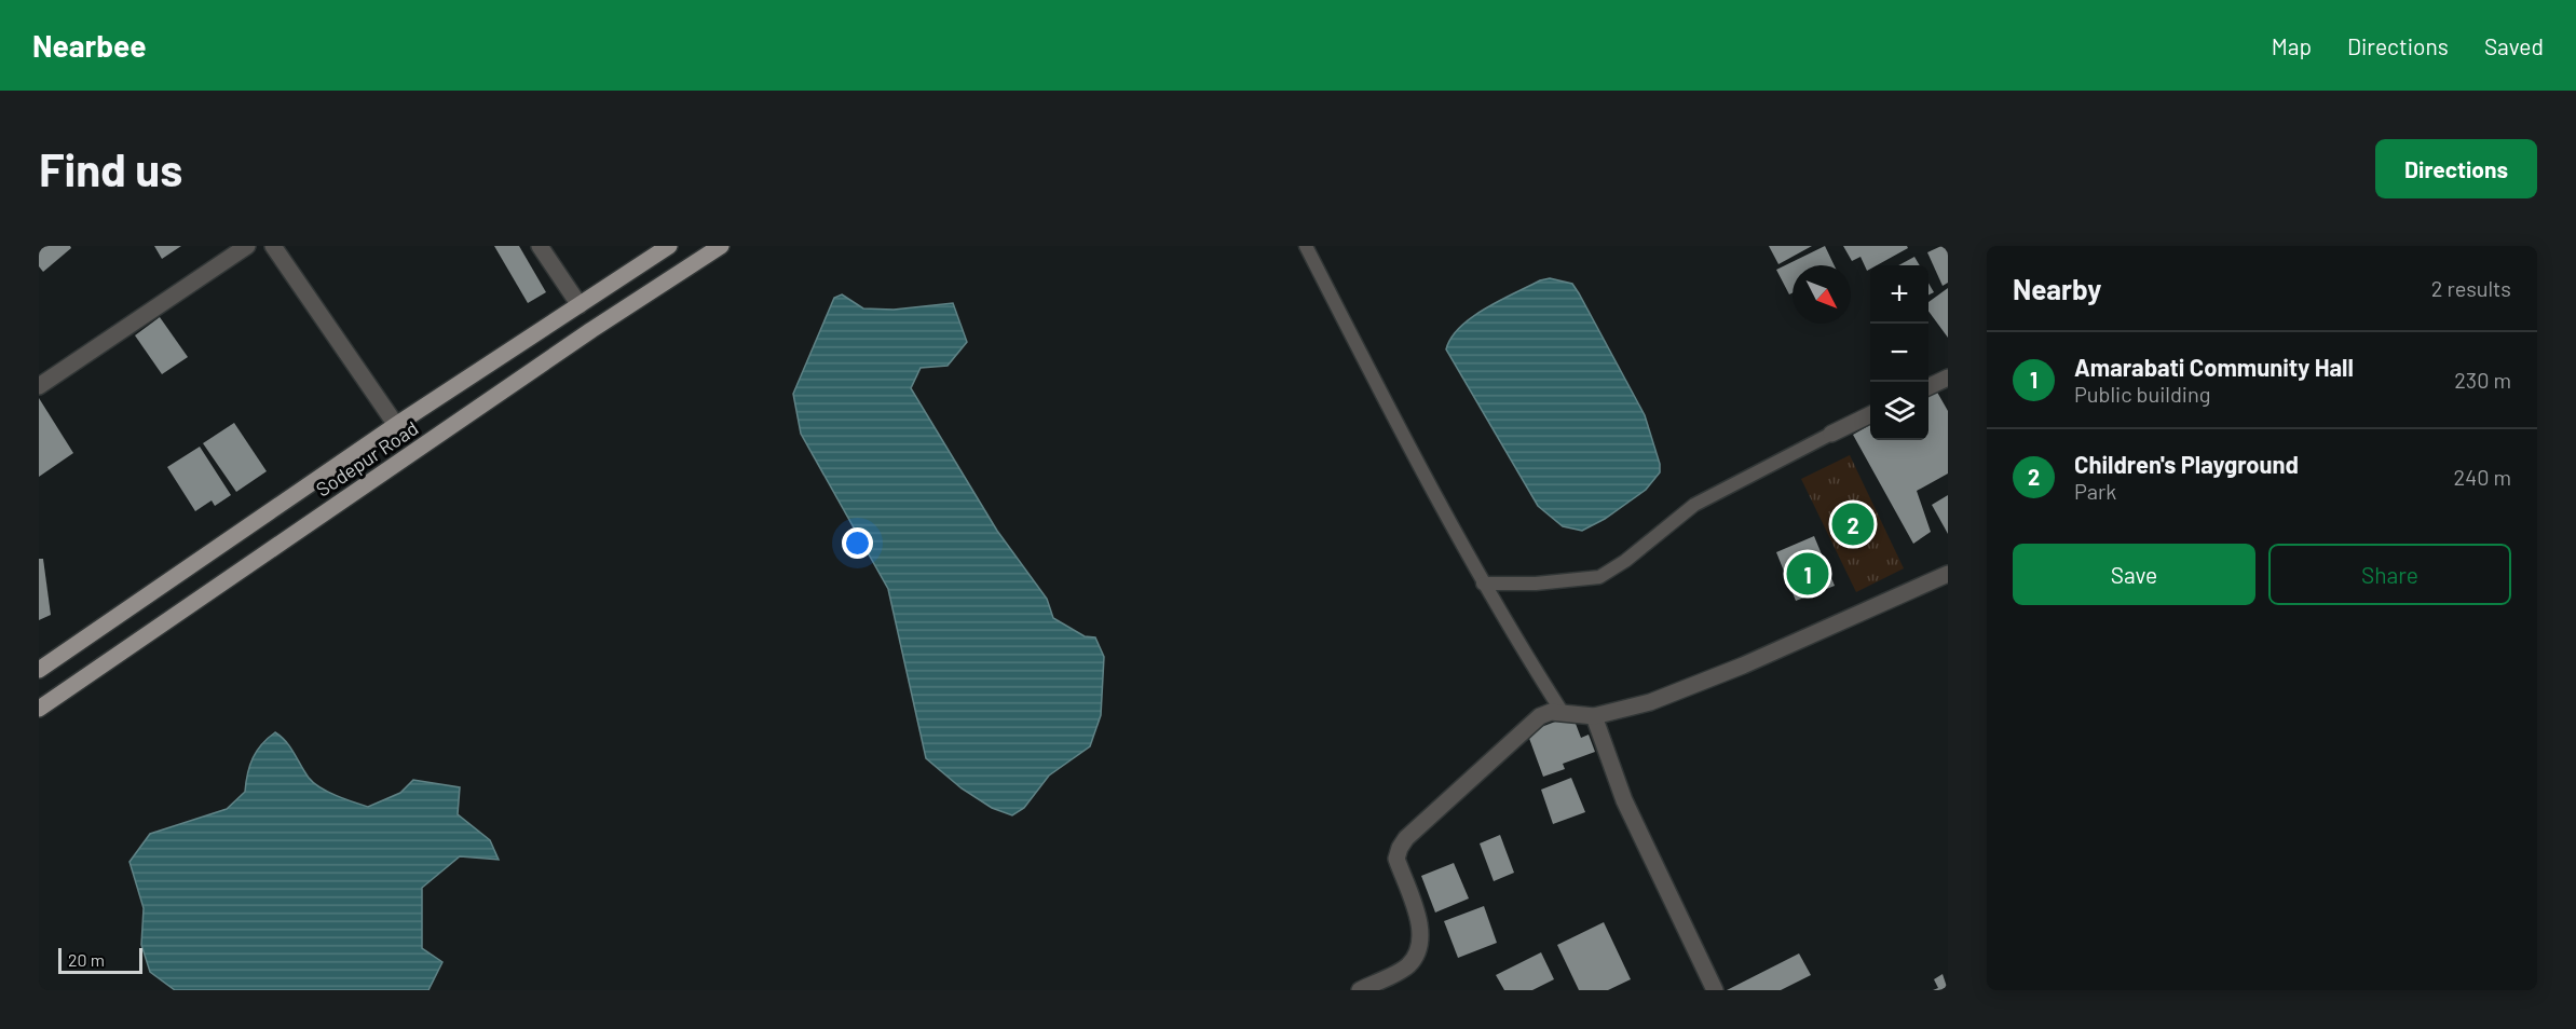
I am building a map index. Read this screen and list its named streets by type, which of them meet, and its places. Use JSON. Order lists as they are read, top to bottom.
{
  "streets": {
    "main road": ["Sodepur Road"]
  },
  "scale_bar": "20 m",
  "north": "bottom right",
  "page": {
    "header": "Nearbee",
    "nav": ["Map", "Directions", "Saved"],
    "buttons": [
      "Directions",
      ["Save", "Share"]
    ],
    "title": "Find us",
    "heading": ["Nearby", "2 results"],
    "map_buttons": ["+", "−"],
    "list": [
      {
        "mark": "1",
        "name": "Amarabati Community Hall",
        "note": "Public building",
        "value": "230 m"
      },
      {
        "mark": "2",
        "name": "Children's Playground",
        "note": "Park",
        "value": "240 m"
      }
    ],
    "pins": ["2", "1"],
    "scale": "20 m"
  }
}
